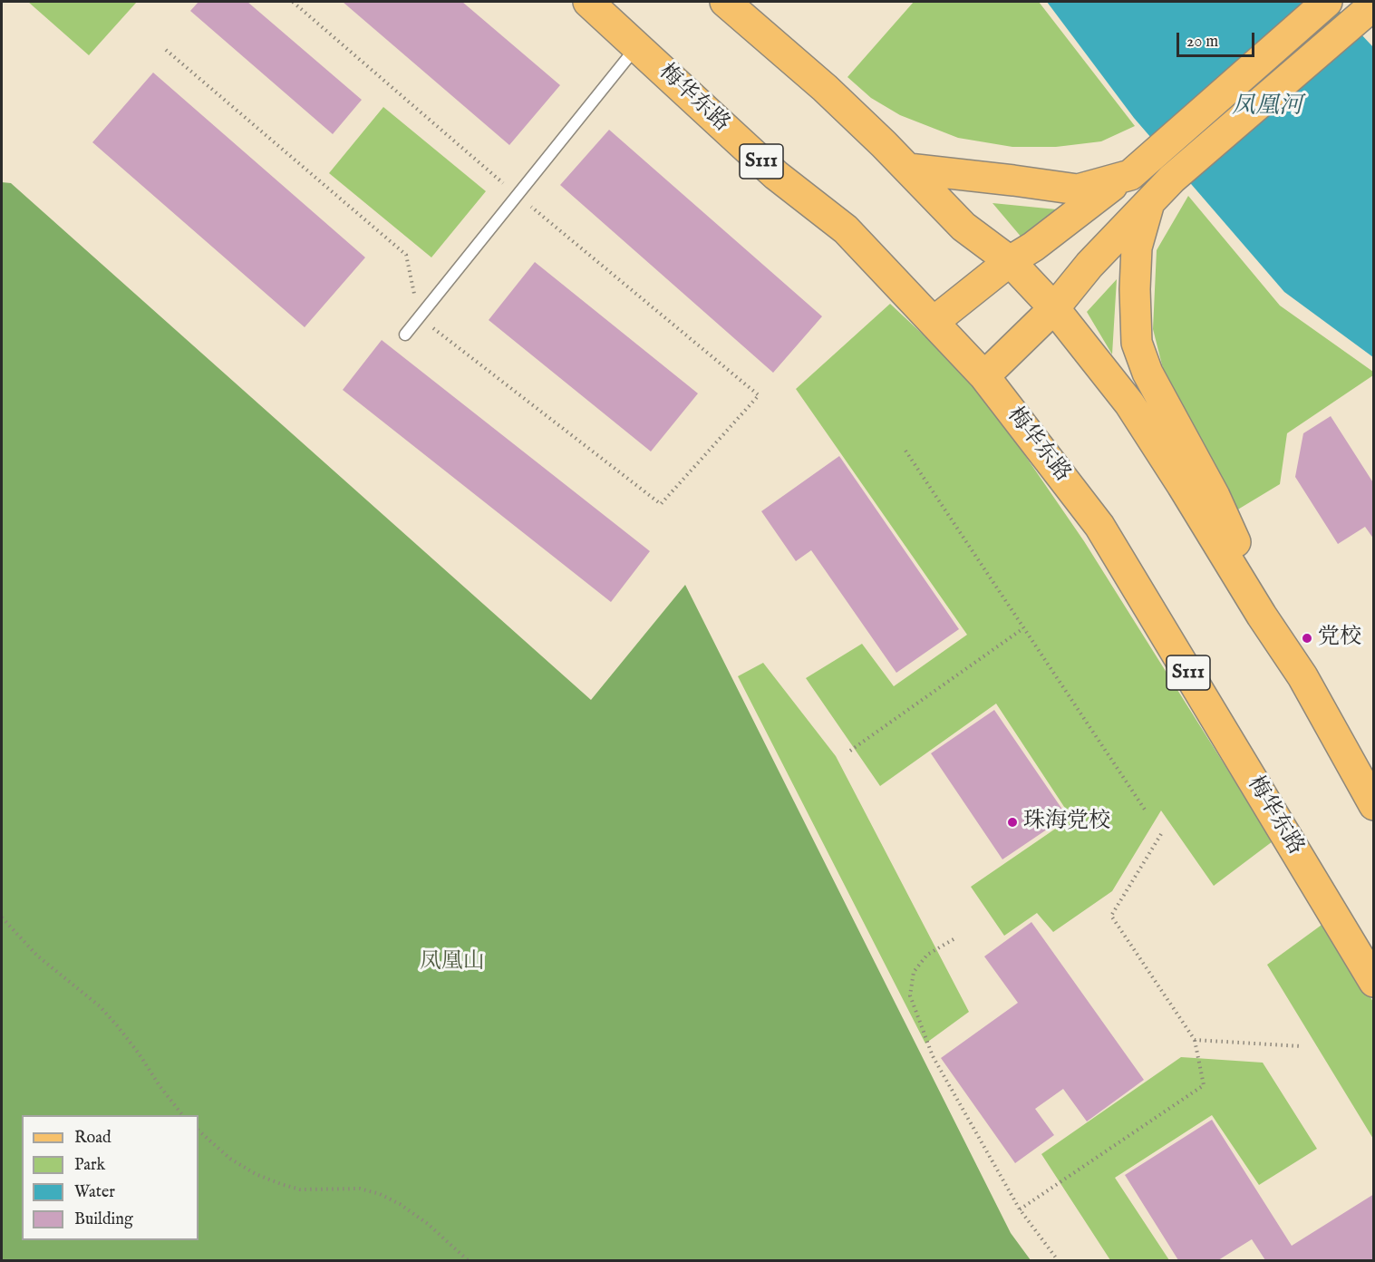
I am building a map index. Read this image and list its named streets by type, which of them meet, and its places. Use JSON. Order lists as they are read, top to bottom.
{
  "streets": {
    "main road": ["梅华东路", "S111"]
  },
  "water": ["凤凰河"],
  "parks": ["凤凰山"],
  "places": ["党校", "珠海党校"],
  "legend": [
    "Road",
    "Park",
    "Water",
    "Building"
  ],
  "scale_bar": "20 m"
}
